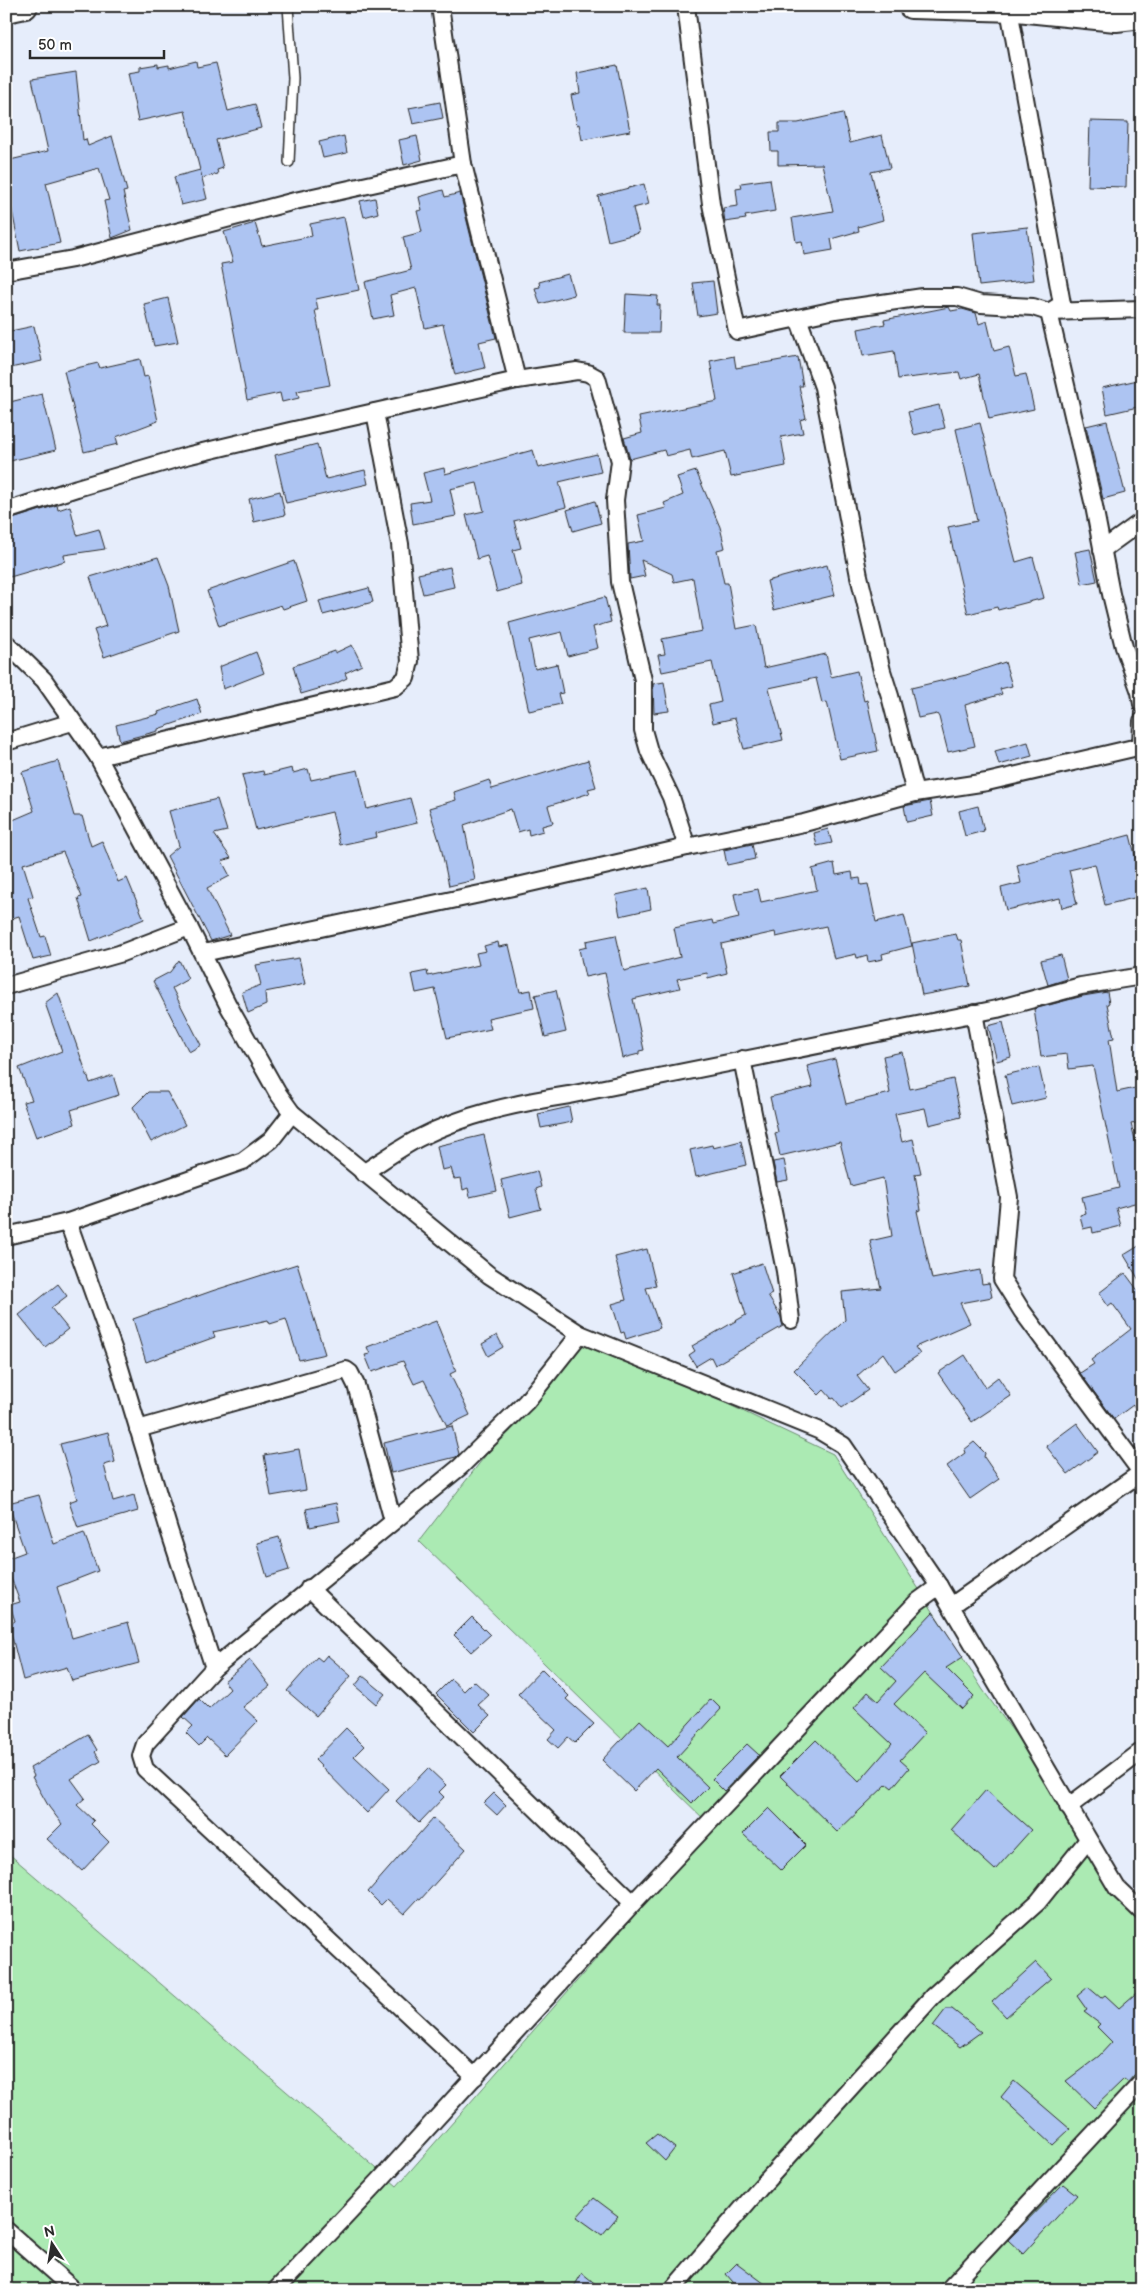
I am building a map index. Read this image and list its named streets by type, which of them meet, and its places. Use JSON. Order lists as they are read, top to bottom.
{
  "scale_bar": "50 m",
  "north": "top"
}
